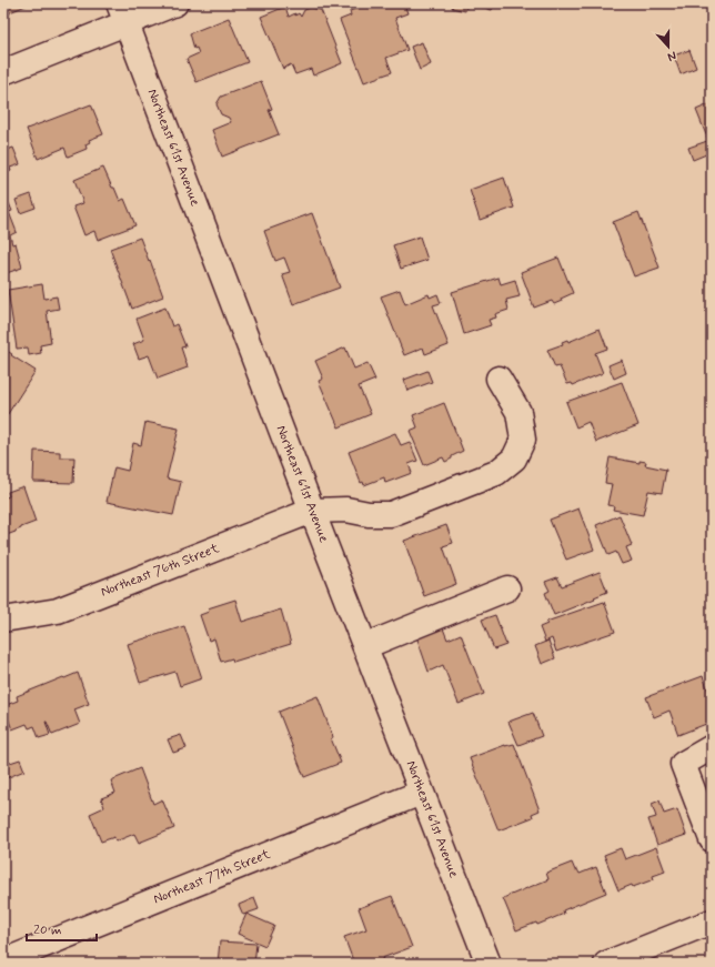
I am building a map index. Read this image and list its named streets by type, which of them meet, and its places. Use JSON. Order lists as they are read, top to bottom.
{
  "streets": {
    "street": ["Northeast 61st Avenue", "Northeast 76th Street", "Northeast 77th Street"]
  },
  "crossings": [
    ["Northeast 61st Avenue", "Northeast 76th Street"],
    ["Northeast 61st Avenue", "Northeast 77th Street"]
  ],
  "scale_bar": "20 m",
  "north": "bottom"
}
